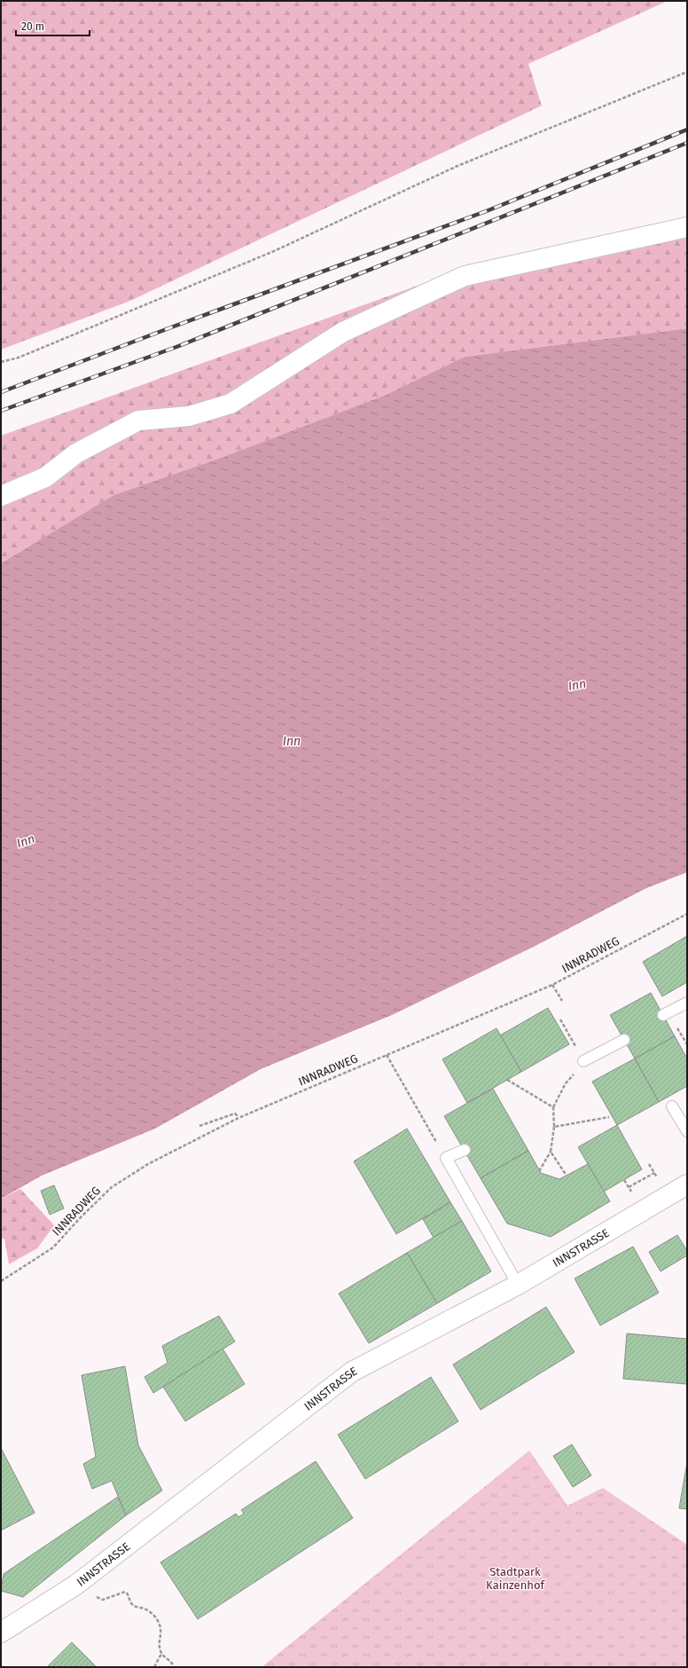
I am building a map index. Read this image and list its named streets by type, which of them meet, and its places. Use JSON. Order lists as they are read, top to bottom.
{
  "streets": {
    "street": ["INNSTRASSE"],
    "path": ["INNRADWEG"]
  },
  "water": ["Inn"],
  "parks": ["Stadtpark Kainzenhof"],
  "scale_bar": "20 m"
}
